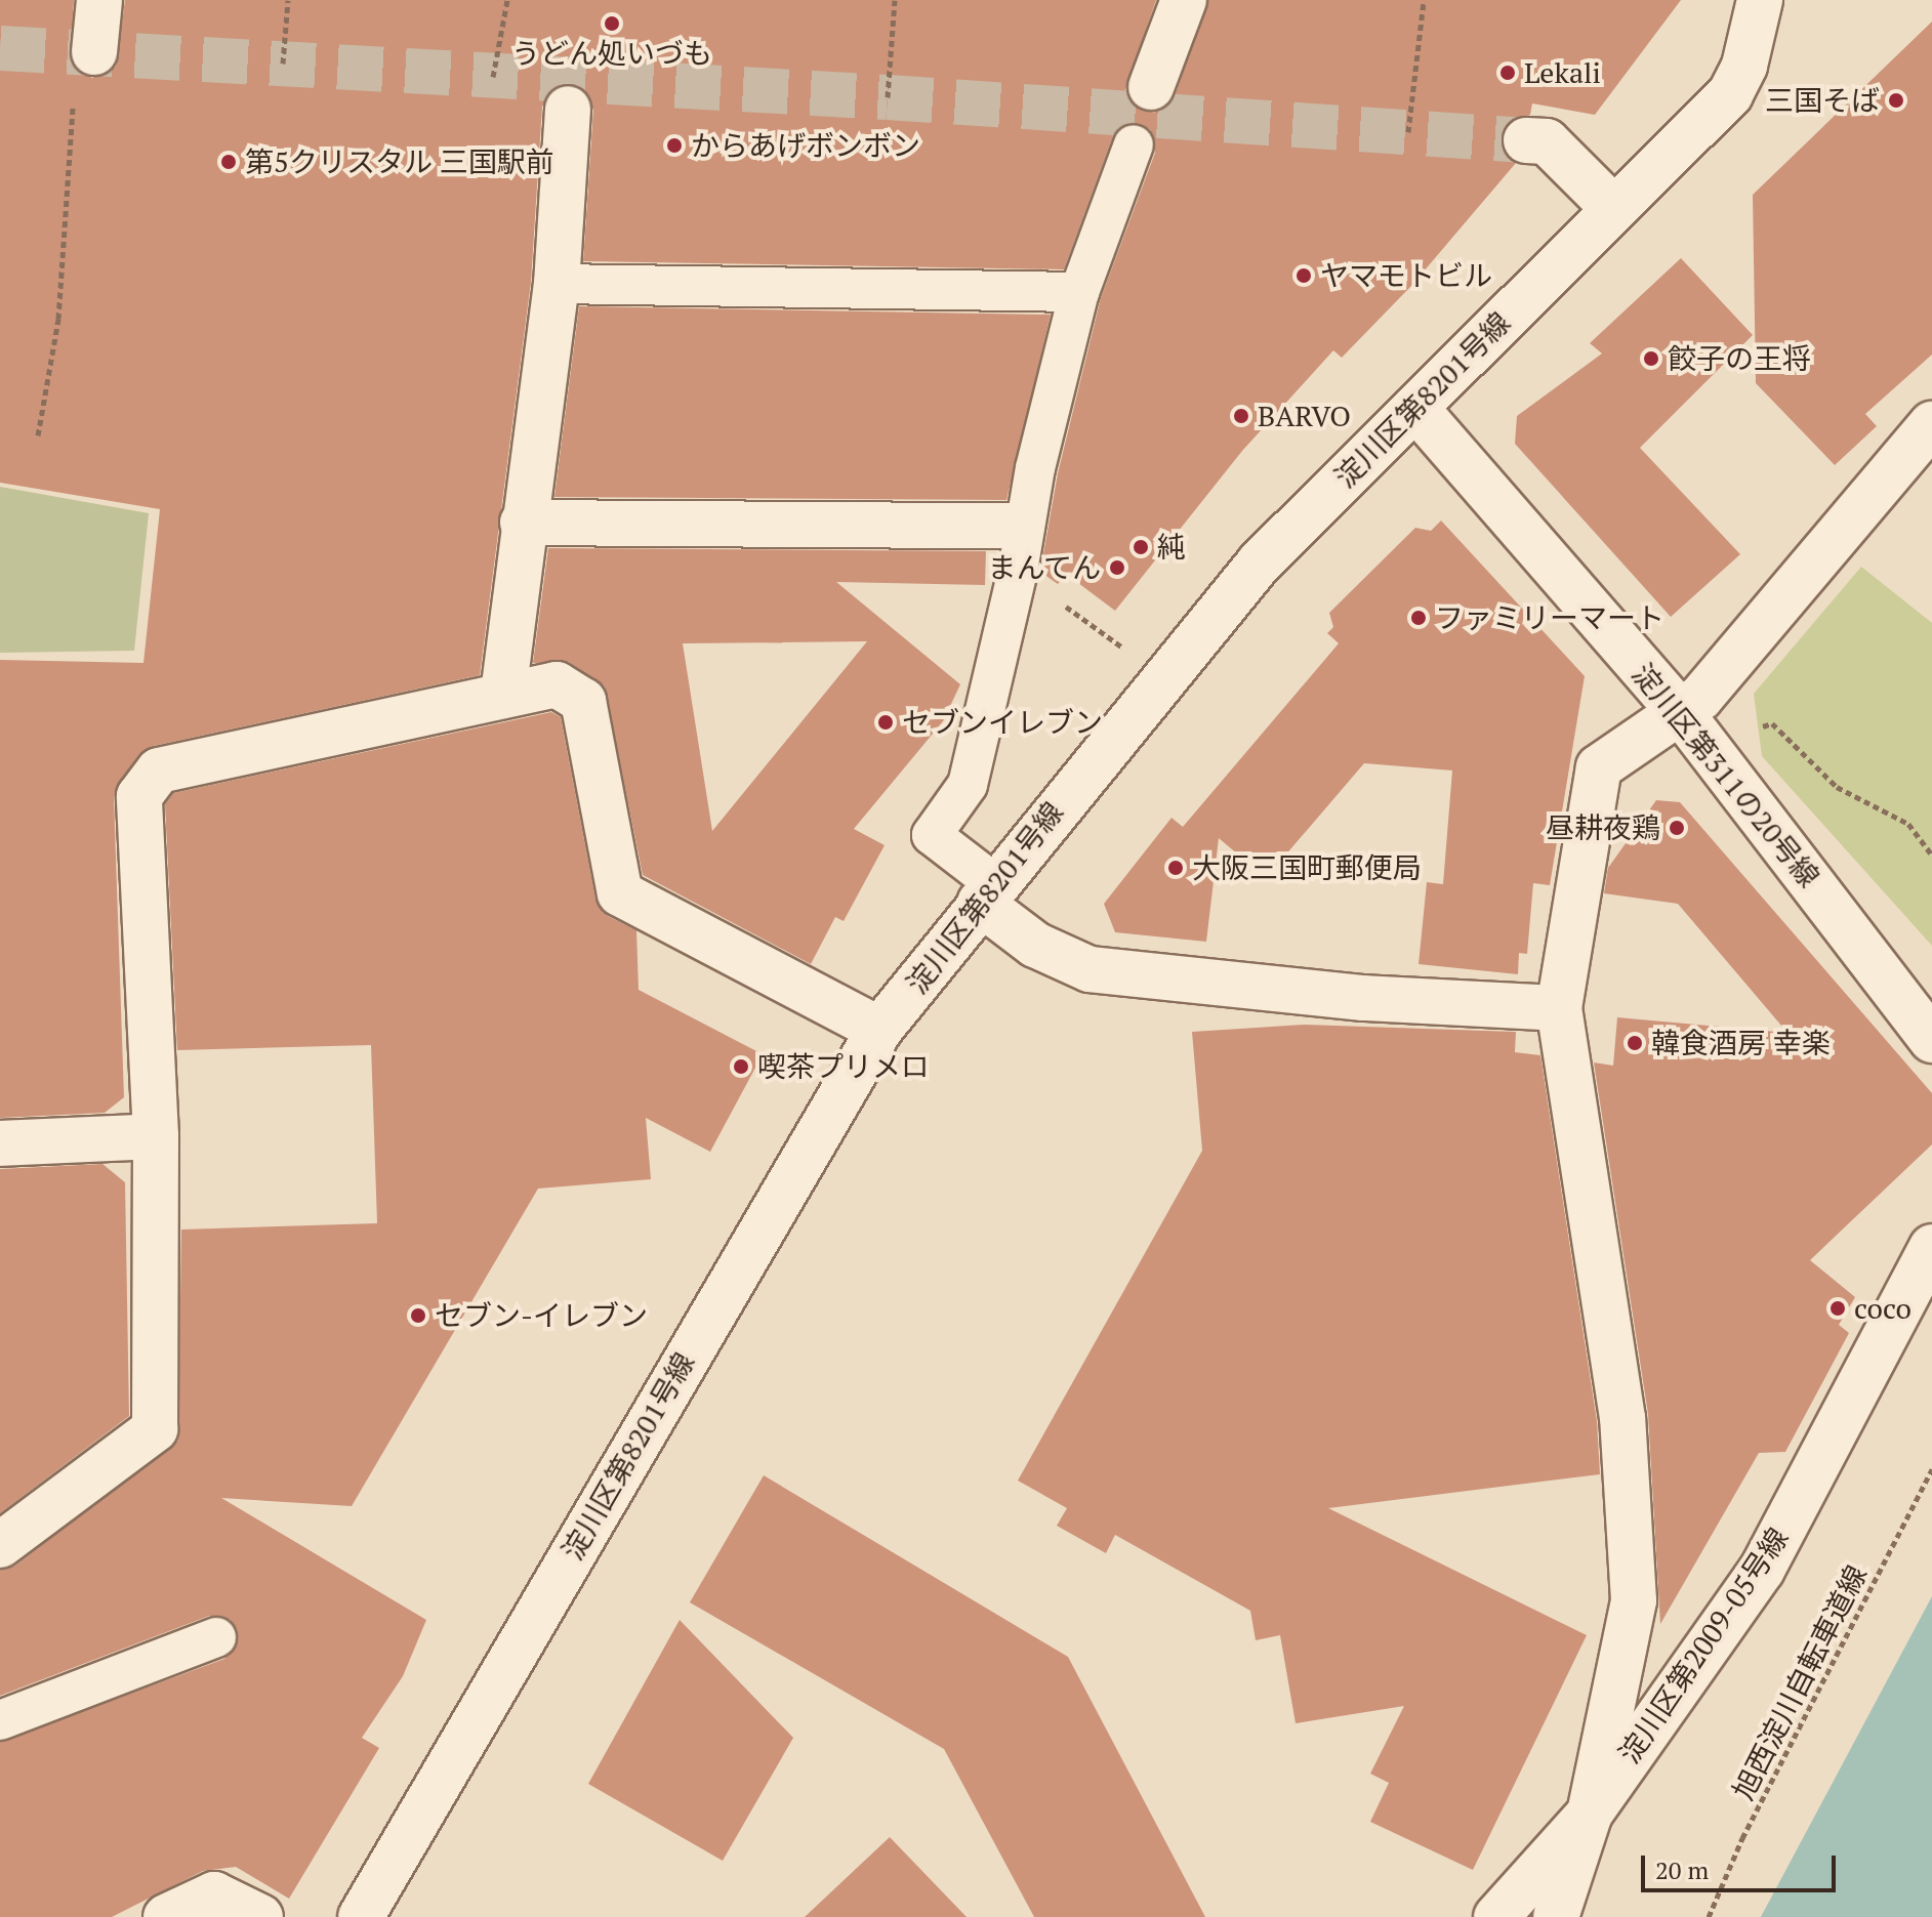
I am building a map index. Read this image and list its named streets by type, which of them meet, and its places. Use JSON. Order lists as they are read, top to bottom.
{
  "streets": {
    "street": ["淀川区第8201号線", "淀川区第311の20号線", "淀川区第2009-05号線"],
    "path": ["旭西淀川自転車道線"]
  },
  "crossings": [
    ["淀川区第8201号線", "淀川区第311の20号線"]
  ],
  "places": [
    "うどん処いづも",
    "Lekali",
    "三国そば",
    "からあげボンボン",
    "第5クリスタル 三国駅前",
    "ヤマモトビル",
    "餃子の王将",
    "BARVO",
    "純",
    "まんてん",
    "ファミリーマート",
    "セブンイレブン",
    "昼耕夜鶏",
    "大阪三国町郵便局",
    "韓食酒房 幸楽",
    "喫茶プリメロ",
    "coco",
    "セブン-イレブン"
  ],
  "scale_bar": "20 m"
}
